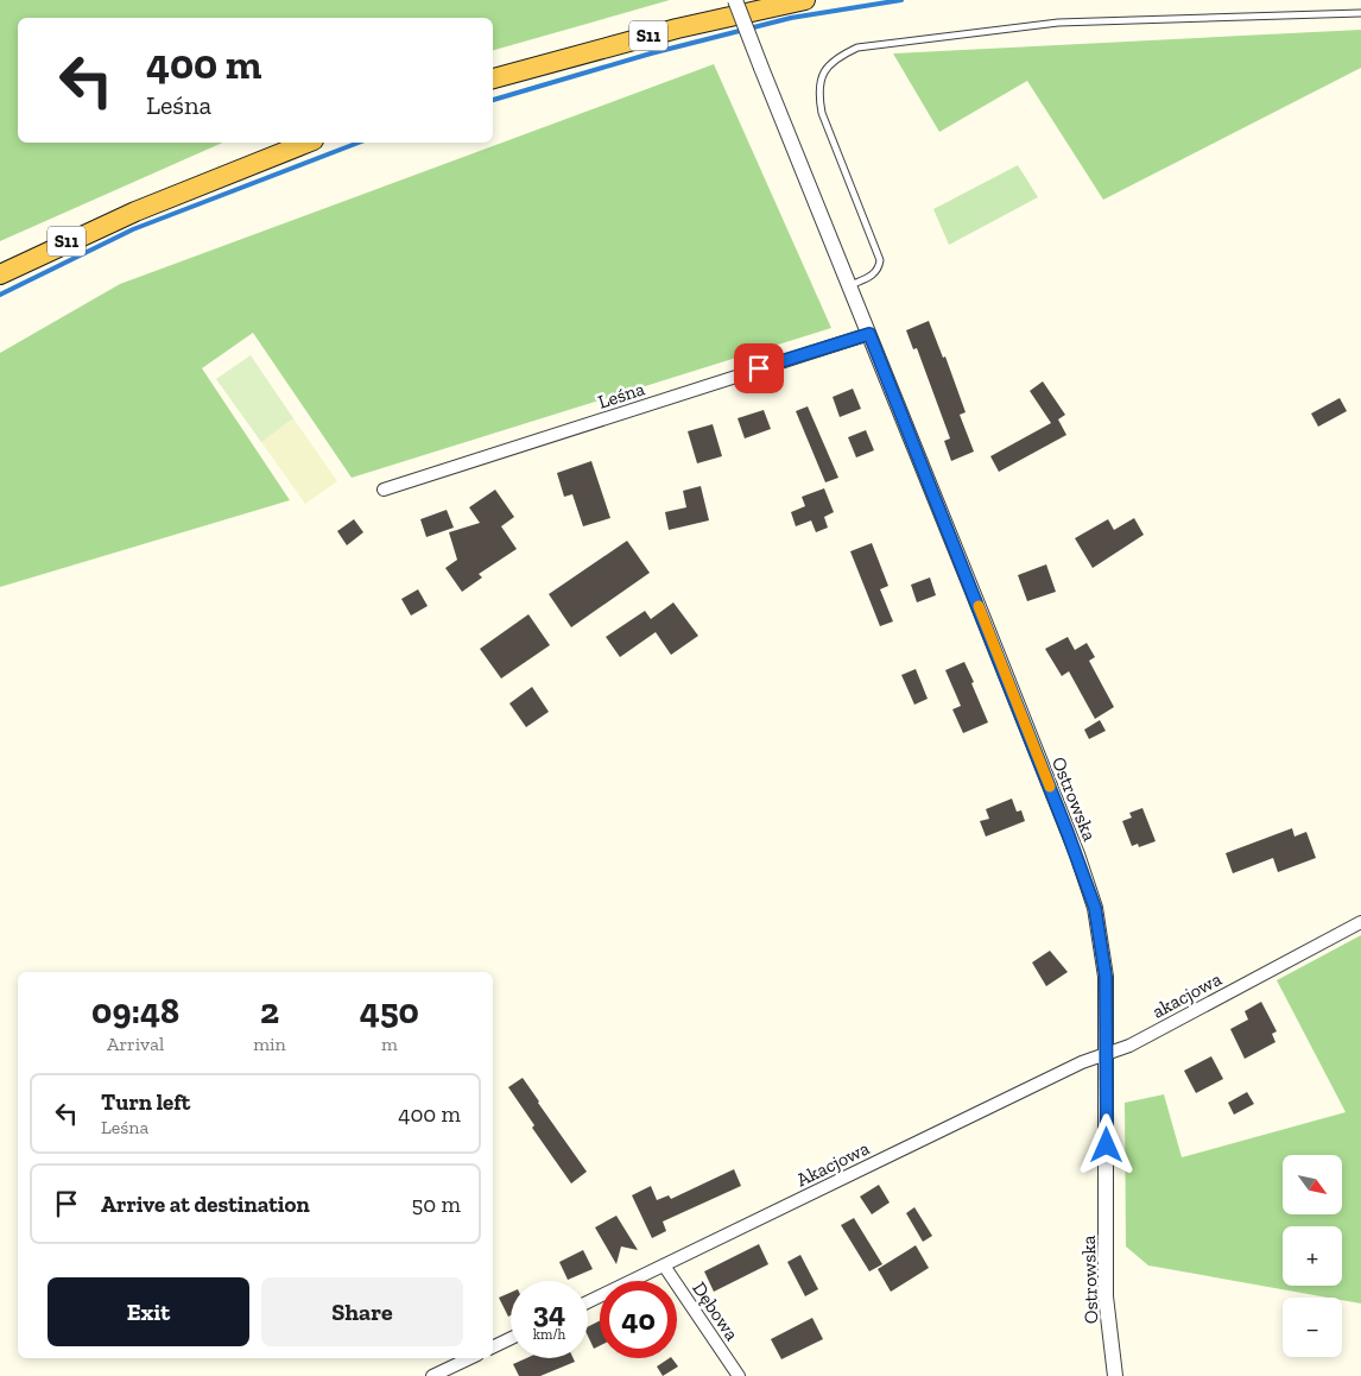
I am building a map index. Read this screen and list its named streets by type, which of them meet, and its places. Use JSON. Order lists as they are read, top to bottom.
{
  "streets": {
    "highway": ["S11"],
    "street": [
      "Leśna",
      "Ostrowska",
      "akacjowa",
      "Akacjowa",
      "Dębowa"
    ]
  },
  "crossings": [
    ["Leśna", "Ostrowska"],
    ["Ostrowska", "akacjowa"],
    ["Ostrowska", "Akacjowa"],
    ["akacjowa", "Akacjowa"],
    ["Akacjowa", "Dębowa"]
  ],
  "north": "bottom right",
  "page": {
    "turn": ["400 m", "Leśna"],
    "eta": [
      "09:48",
      "Arrival",
      "2",
      "min",
      "450",
      "m"
    ],
    "list": [
      {
        "name": "Turn left",
        "note": "Leśna",
        "value": "400 m"
      },
      {
        "name": "Arrive at destination",
        "value": "50 m"
      }
    ],
    "map_buttons": ["+", "−"],
    "buttons": ["Exit", "Share"],
    "speed": "34 km/h",
    "limit": "40"
  }
}
